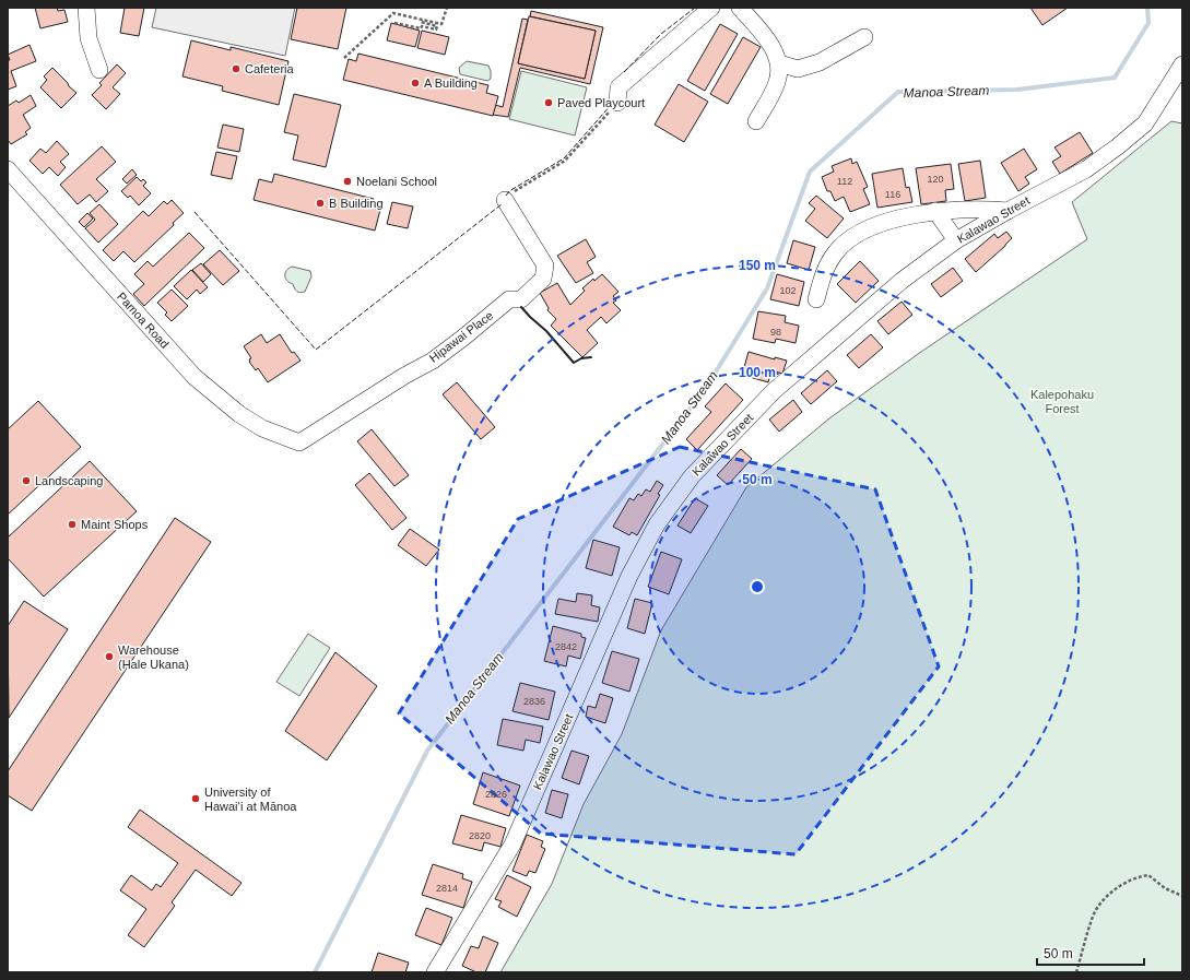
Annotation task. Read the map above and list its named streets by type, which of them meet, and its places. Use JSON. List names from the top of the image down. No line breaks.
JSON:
{"streets":{"street":["Kalawao Street","Pamoa Road","Hipawai Place"]},"crossings":[["Pamoa Road","Hipawai Place"]],"water":["Manoa Stream"],"parks":["Kalepohaku Forest"],"places":["Cafeteria","A Building","Paved Playcourt","Noelani School","B Building","Landscaping","Maint Shops","Warehouse (Hale Ukana)","University of Hawaiʻi at Mānoa"],"house_numbers":["120","112","116","102","98","2842","2836","2826","2820","2814"],"scale_bar":"50 m","rings":["150 m","100 m","50 m"]}
